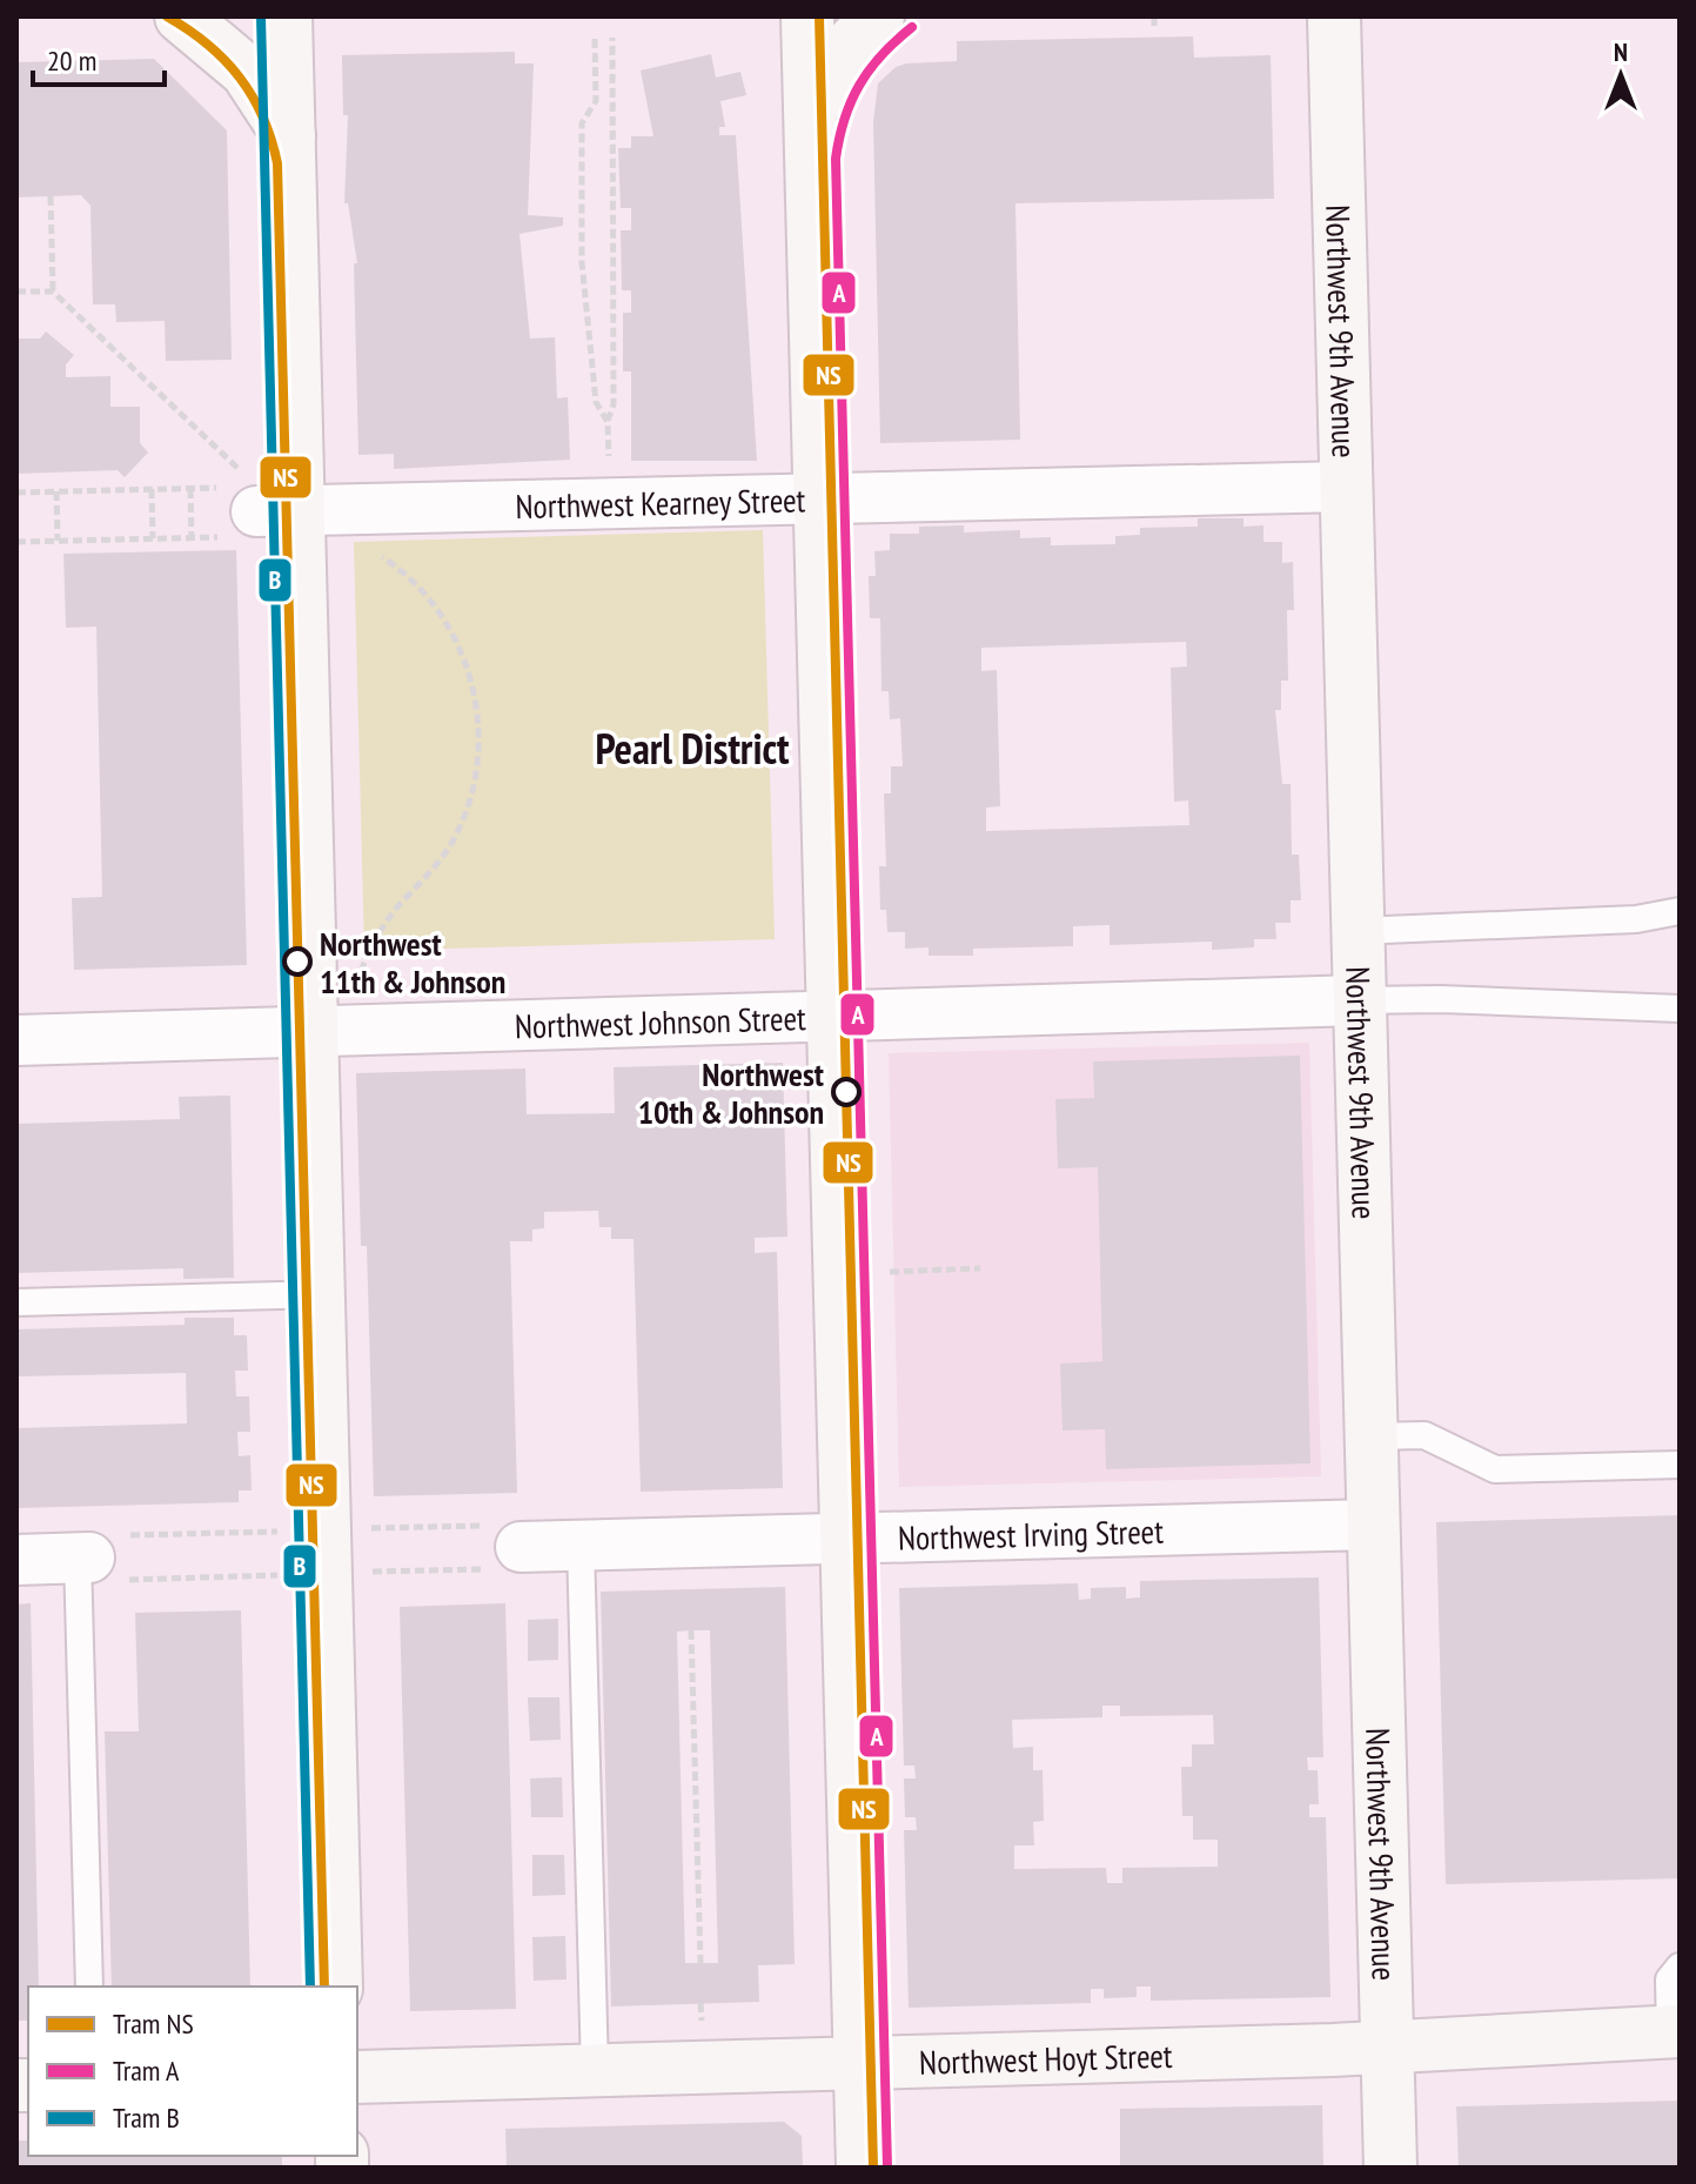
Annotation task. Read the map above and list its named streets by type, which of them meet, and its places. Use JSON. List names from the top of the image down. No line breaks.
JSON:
{"streets":{"street":["Northwest 9th Avenue","Northwest Kearney Street","Northwest Johnson Street","Northwest Irving Street","Northwest Hoyt Street"]},"crossings":[["Northwest 9th Avenue","Northwest Kearney Street"],["Northwest 9th Avenue","Northwest Johnson Street"],["Northwest 9th Avenue","Northwest Irving Street"],["Northwest 9th Avenue","Northwest Hoyt Street"]],"districts":["Pearl District"],"places":["Northwest 11th & Johnson","Northwest 10th & Johnson"],"lines":["tram line NS","tram line B","tram line A"],"legend":["Tram NS","Tram A","Tram B"],"scale_bar":"20 m","north":"top"}
